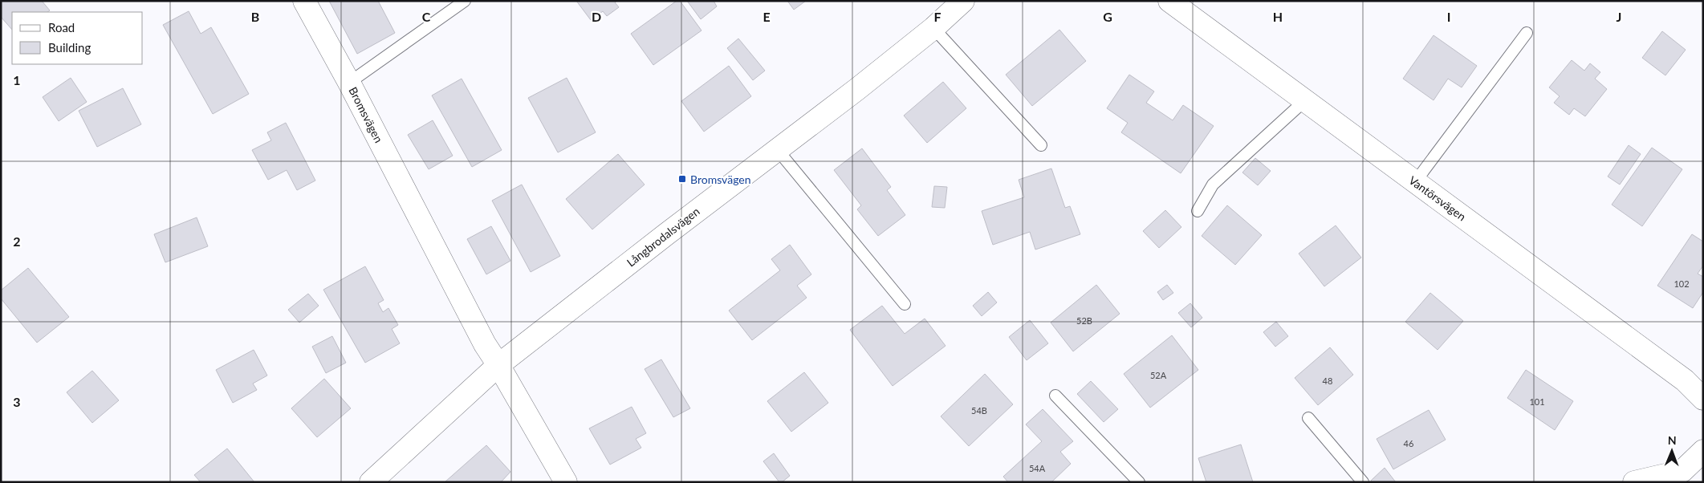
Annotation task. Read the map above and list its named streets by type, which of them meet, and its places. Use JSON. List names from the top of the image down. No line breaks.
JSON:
{"streets":{"street":["Bromsvägen","Vantörsvägen","Långbrodalsvägen"]},"crossings":[["Bromsvägen","Långbrodalsvägen"]],"places":{"transit":["Bromsvägen"]},"house_numbers":["102","52B","52A","48","101","54B","46","54A"],"legend":["Road","Building"],"north":"top","grid":{"columns":["B","C","D","E","F","G","H","I","J"],"rows":["1","2","3"]}}
